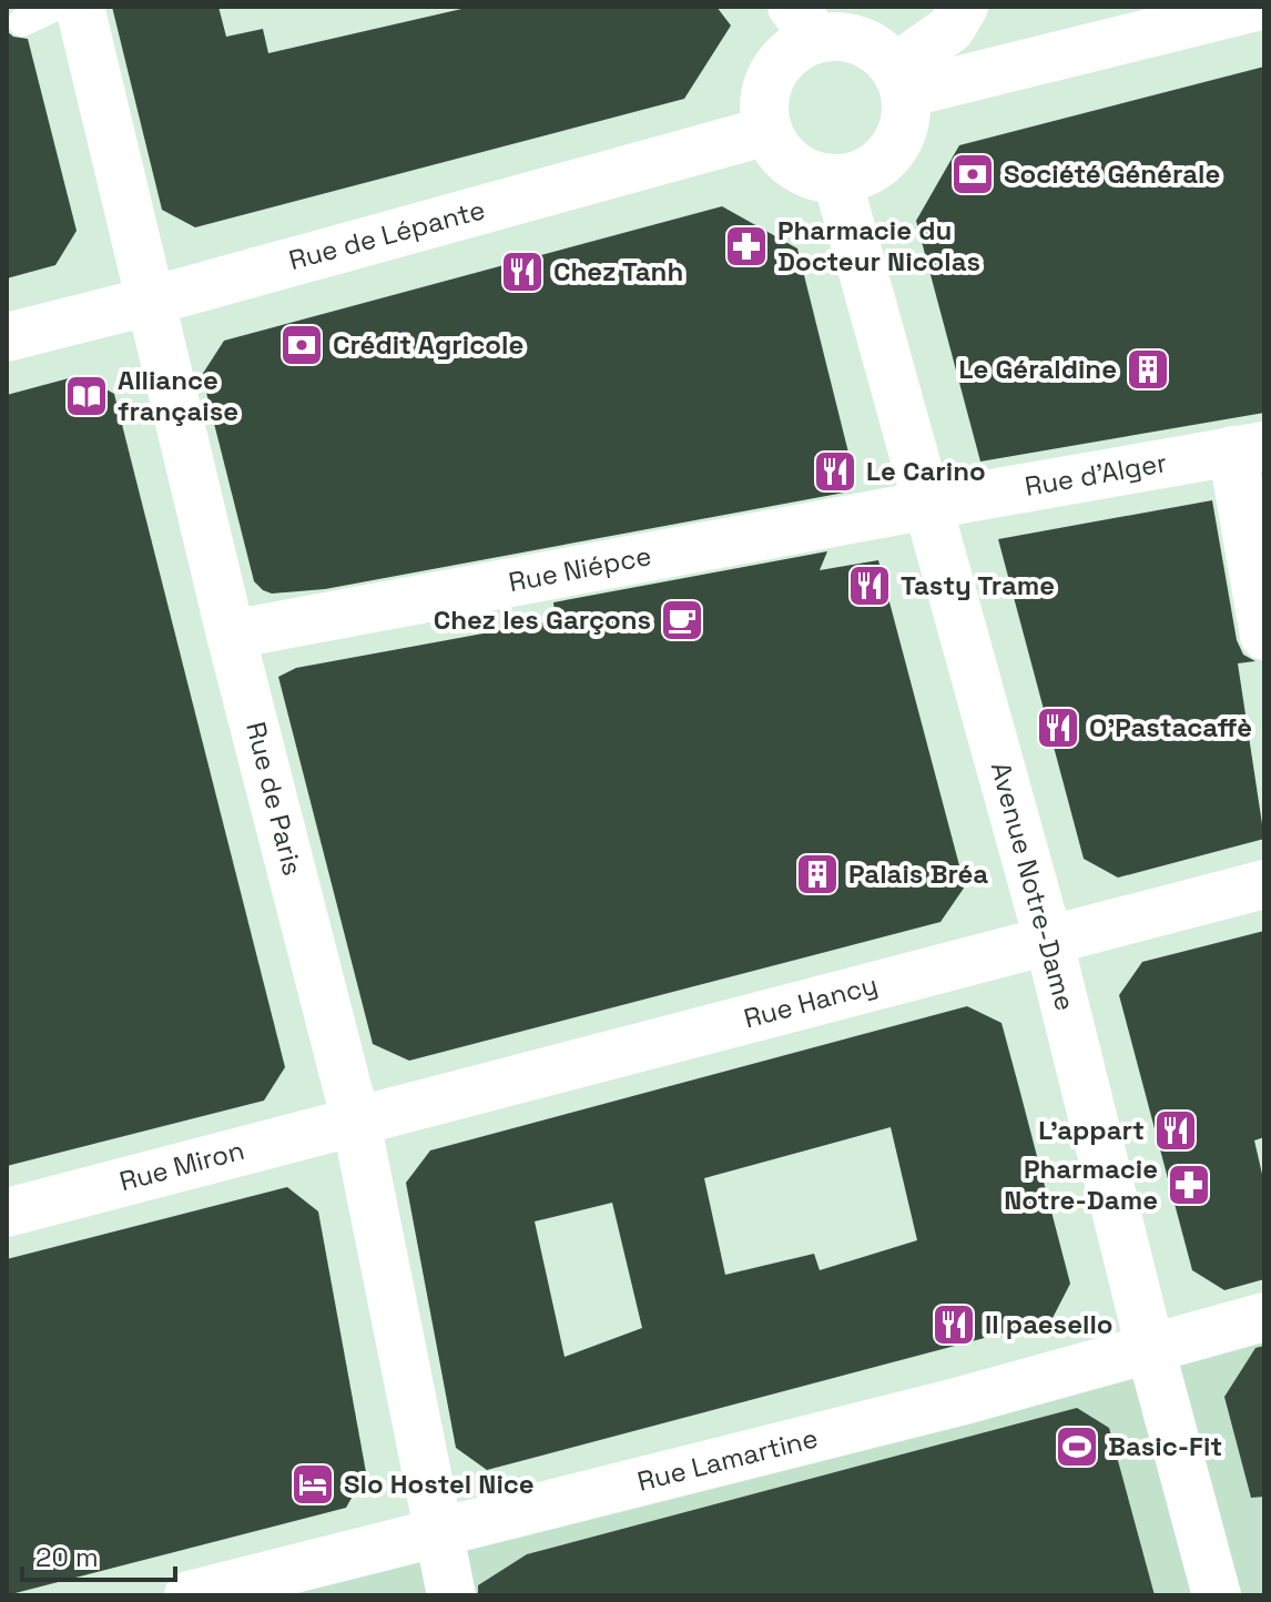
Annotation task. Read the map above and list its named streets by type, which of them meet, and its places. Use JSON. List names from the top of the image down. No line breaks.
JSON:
{"streets":{"street":["Rue de Lépante","Rue d'Alger","Rue Niépce","Rue de Paris","Avenue Notre-Dame","Rue Hancy","Rue Miron","Rue Lamartine"]},"crossings":[["Rue de Lépante","Rue de Paris"],["Rue de Lépante","Avenue Notre-Dame"],["Rue d'Alger","Rue Niépce"],["Rue d'Alger","Avenue Notre-Dame"],["Rue Niépce","Rue de Paris"],["Rue Niépce","Avenue Notre-Dame"],["Rue de Paris","Rue Hancy"],["Rue de Paris","Rue Miron"],["Rue de Paris","Rue Lamartine"],["Avenue Notre-Dame","Rue Hancy"],["Avenue Notre-Dame","Rue Lamartine"],["Rue Hancy","Rue Miron"]],"places":{"bank":["Société Générale","Crédit Agricole"],"pharmacy":["Pharmacie du Docteur Nicolas","Pharmacie Notre-Dame"],"restaurant":["Chez Tanh","Le Carino","Tasty Trame","O'Pastacaffè","L'appart","Il paesello"],"building":["Le Géraldine","Palais Bréa"],"library":["Alliance française"],"cafe":["Chez les Garçons"],"sports":["Basic-Fit"],"hotel":["Slo Hostel Nice"]},"scale_bar":"20 m"}
